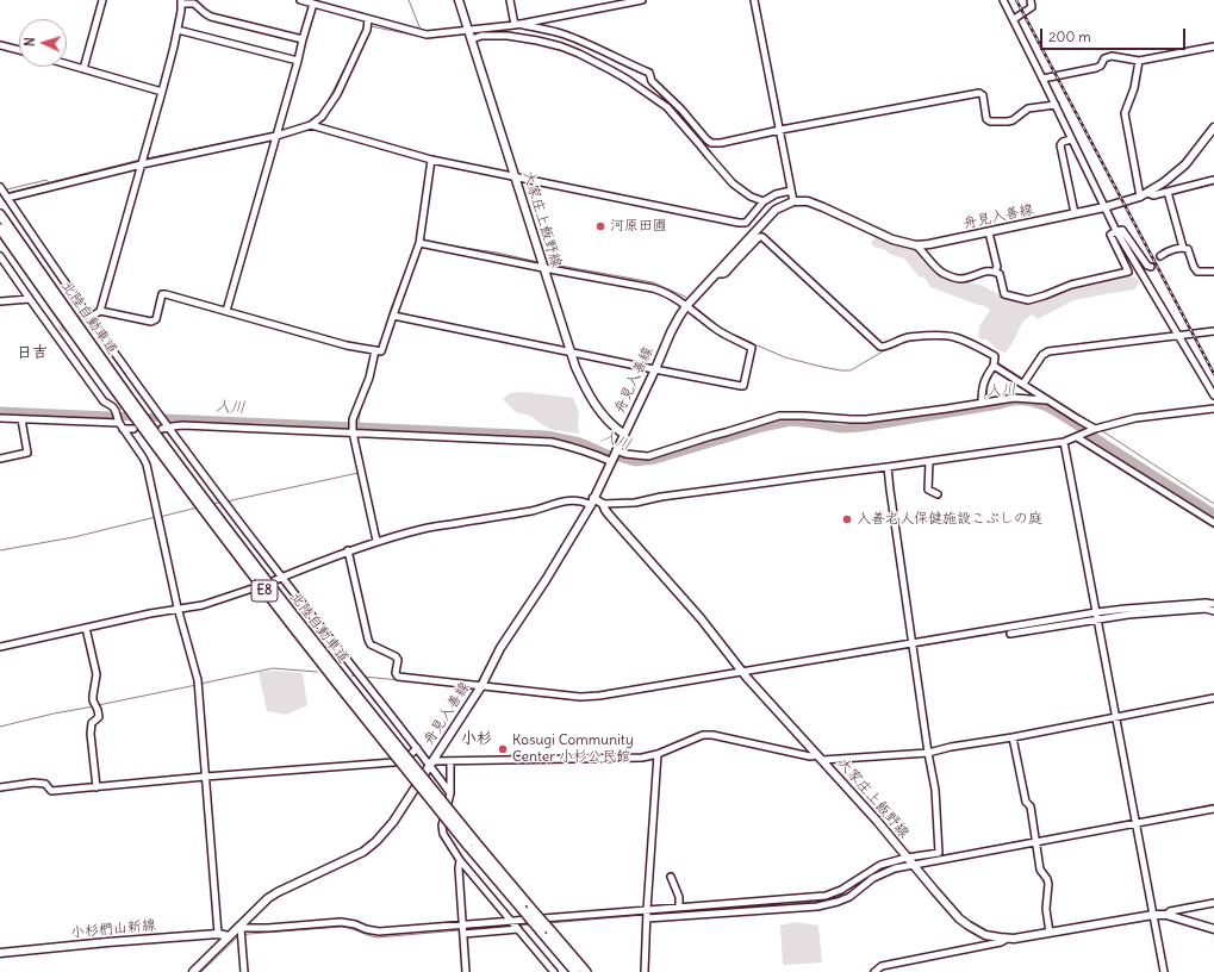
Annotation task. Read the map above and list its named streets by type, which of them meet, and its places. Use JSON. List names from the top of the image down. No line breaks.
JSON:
{"streets":{"highway":["北陸自動車道","E8"],"main road":["舟見入善線","大家庄上飯野線","小杉椚山新線"]},"crossings":[["舟見入善線","大家庄上飯野線"],["舟見入善線","小杉椚山新線"]],"districts":["日吉","小杉"],"water":["入川"],"places":["河原田圃","入善老人保健施設こぶしの庭","Kosugi Community Center 小杉公民館"],"scale_bar":"200 m","north":"left"}
